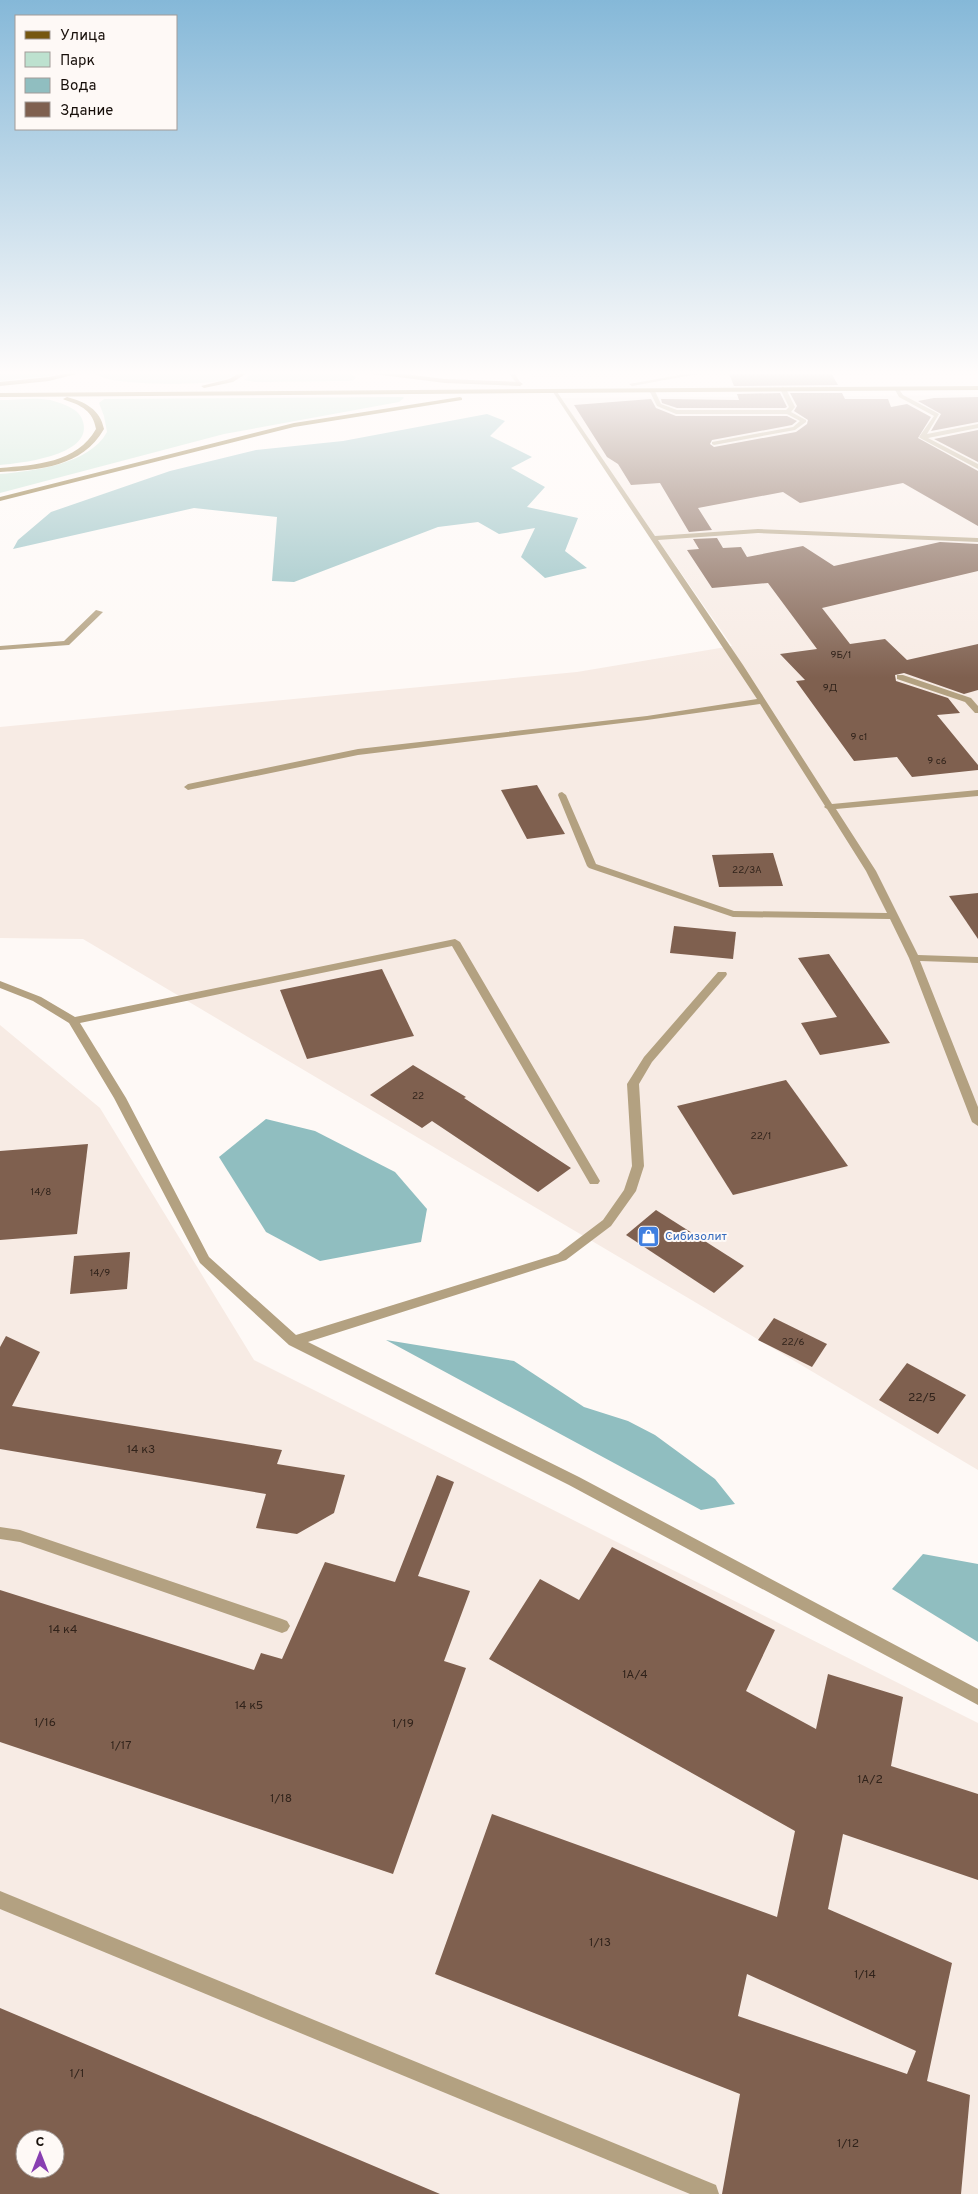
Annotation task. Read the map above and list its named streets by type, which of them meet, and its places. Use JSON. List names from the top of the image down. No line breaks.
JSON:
{"places":{"shop":["Сибизолит"]},"house_numbers":["9Б/1","9Д","9 с1","9 с6","22/3А","22","22/1","14/8","14/9","22/6","22/5","14 к3","14 к4","1А/4","14 к5","1/16","1/19","1/17","1А/2","1/18","1/13","1/14","1/1","1/12"],"legend":["Улица","Парк","Вода","Здание"],"north":"top"}
